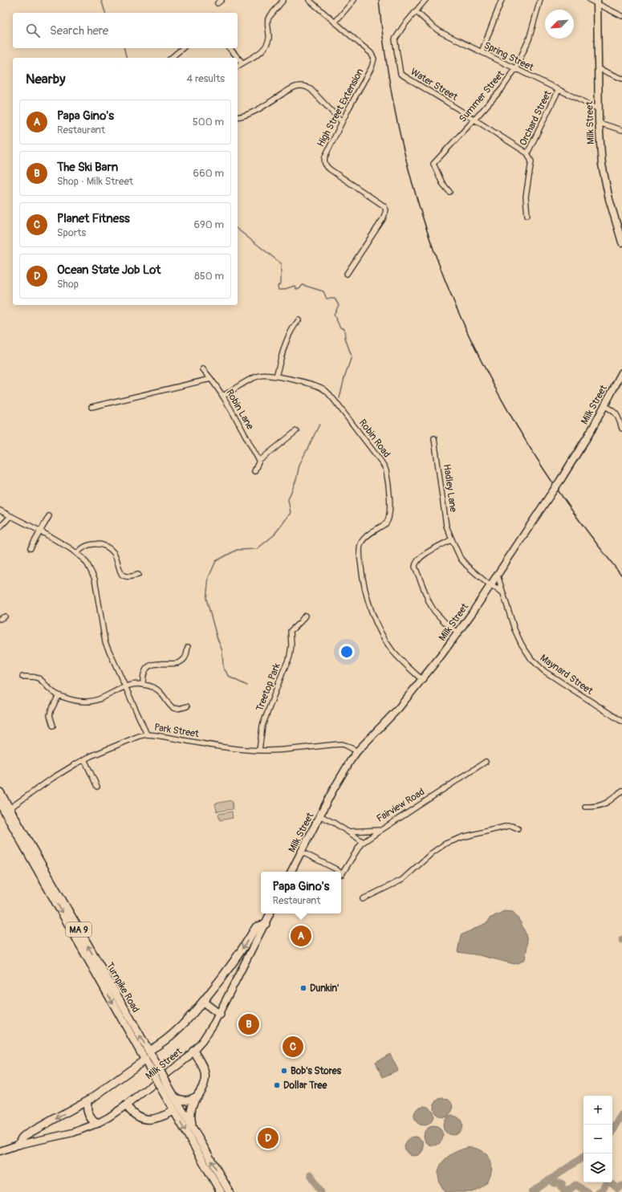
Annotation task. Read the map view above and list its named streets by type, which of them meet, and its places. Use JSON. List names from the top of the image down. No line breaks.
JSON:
{"streets":{"highway":["MA 9","Turnpike Road"],"main road":["Milk Street"],"street":["Spring Street","Water Street","Summer Street","High Street Extension","Orchard Street","Robin Lane","Robin Road","Hadley Lane","Maynard Street","Treetop Park","Park Street","Fairview Road"]},"crossings":[["Spring Street","Water Street"],["Spring Street","Summer Street"],["Spring Street","Orchard Street"],["Spring Street","Milk Street"],["Water Street","Summer Street"],["Water Street","Orchard Street"],["Milk Street","Robin Road"],["Milk Street","Hadley Lane"],["Milk Street","Maynard Street"],["Milk Street","Park Street"],["Robin Lane","Robin Road"],["Treetop Park","Park Street"],["Park Street","Turnpike Road"]],"places":["Dunkin'","Bob's Stores","Dollar Tree"],"north":"bottom left","page":{"search":"Search here","heading":["Nearby","4 results"],"list":[{"mark":"A","name":"Papa Gino's","note":"Restaurant","value":"500 m"},{"mark":"B","name":"The Ski Barn","note":"Shop · Milk Street","value":"660 m"},{"mark":"C","name":"Planet Fitness","note":"Sports","value":"690 m"},{"mark":"D","name":"Ocean State Job Lot","note":"Shop","value":"850 m"}],"popup":["Papa Gino's","Restaurant"],"pins":["A","B","C","D"],"map_buttons":["+","−"]}}
